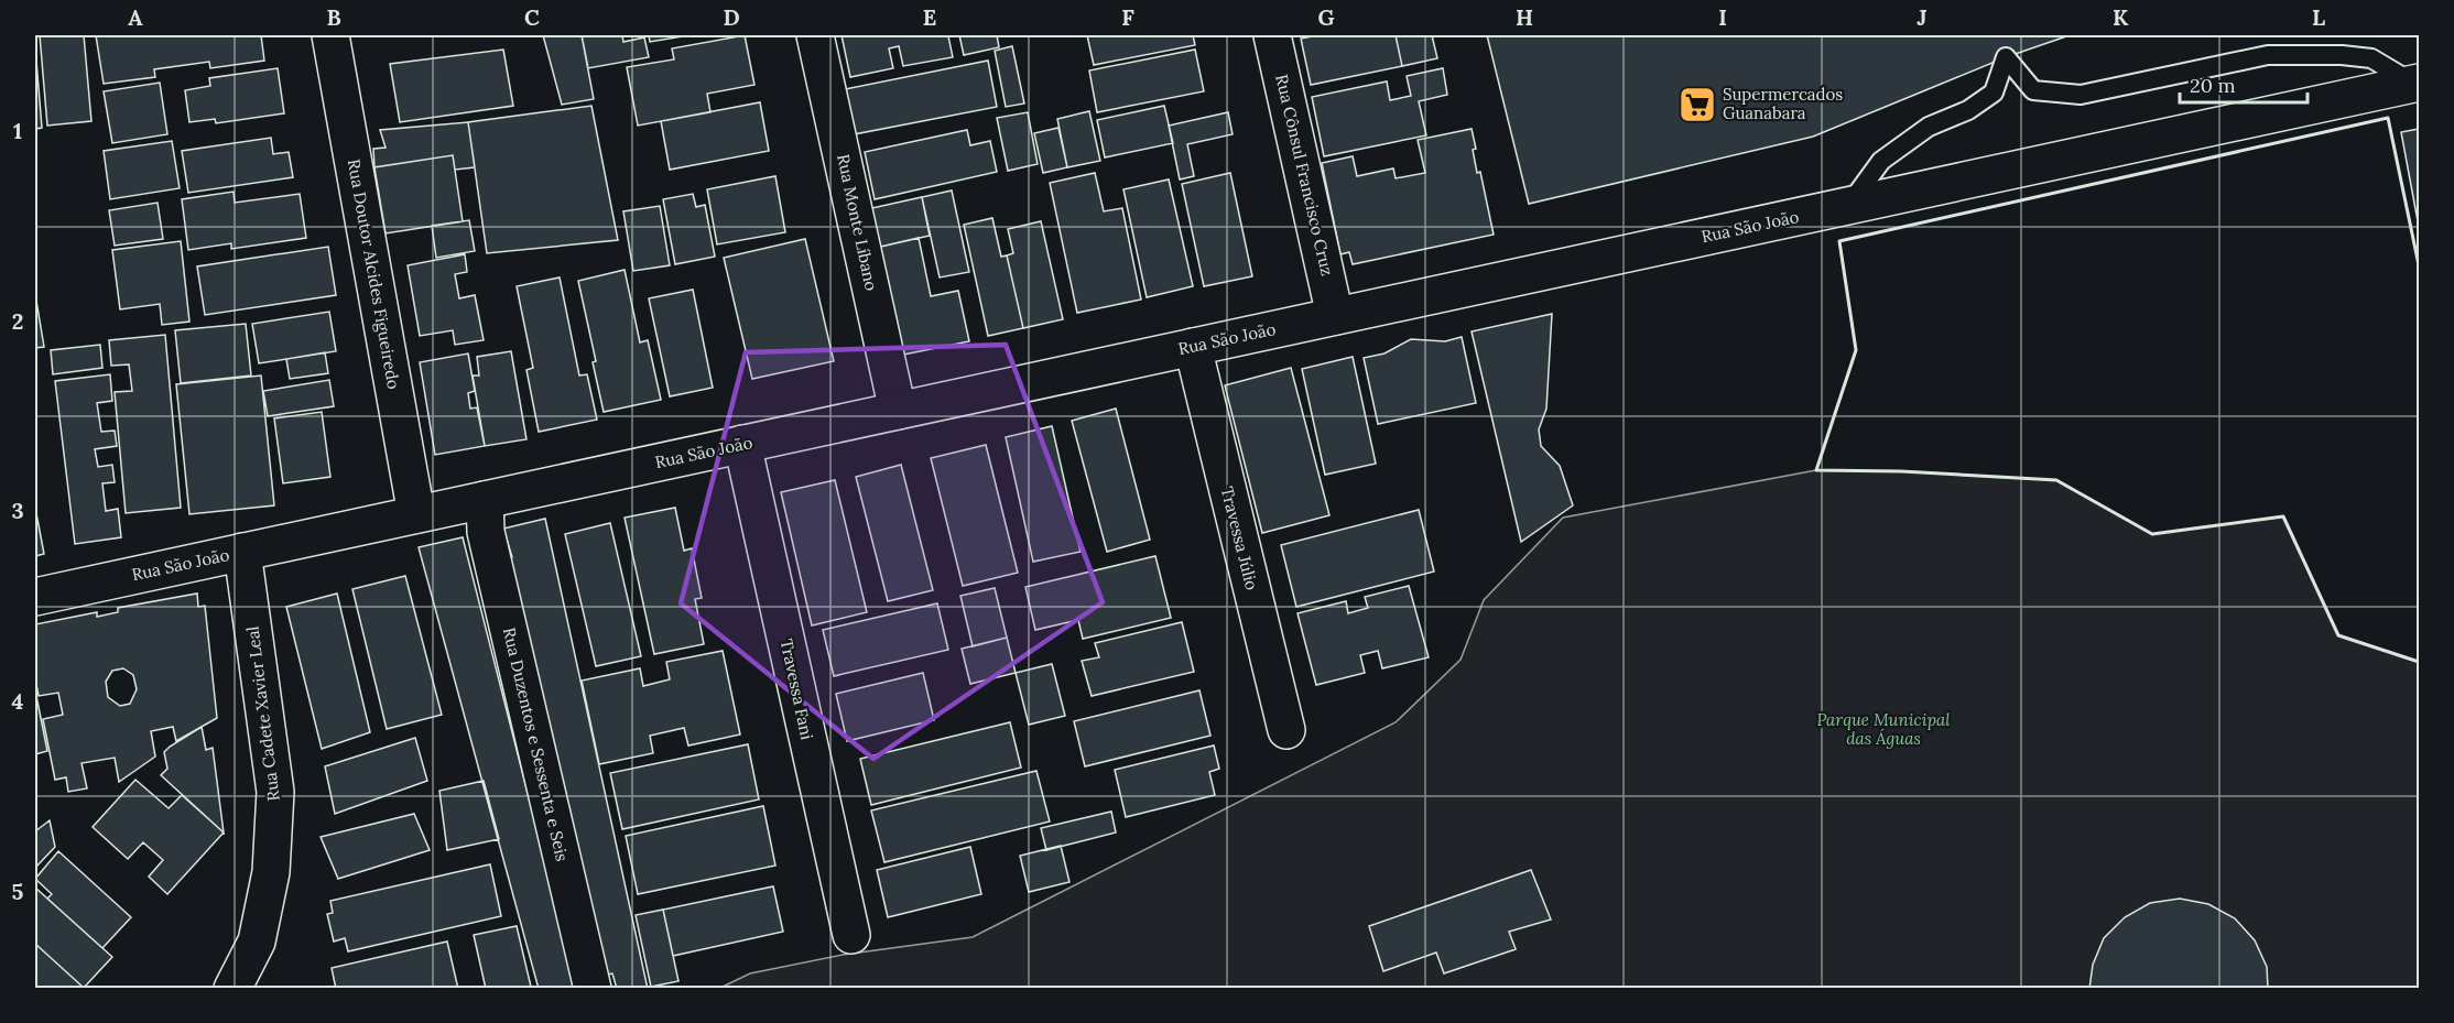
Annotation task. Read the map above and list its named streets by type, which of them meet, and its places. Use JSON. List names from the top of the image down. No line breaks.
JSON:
{"streets":{"street":["Rua Cônsul Francisco Cruz","Rua Monte Líbano","Rua São João","Rua Doutor Alcides Figueiredo","Travessa Júlio","Travessa Fani","Rua Cadete Xavier Leal","Rua Duzentos e Sessenta e Seis"]},"crossings":[["Rua Cônsul Francisco Cruz","Rua São João"],["Rua Monte Líbano","Rua São João"],["Rua São João","Rua Doutor Alcides Figueiredo"],["Rua São João","Travessa Júlio"],["Rua São João","Travessa Fani"],["Rua São João","Rua Cadete Xavier Leal"],["Rua São João","Rua Duzentos e Sessenta e Seis"]],"parks":["Parque Municipal das Águas"],"places":{"supermarket":["Supermercados Guanabara"]},"scale_bar":"20 m","grid":{"columns":["A","B","C","D","E","F","G","H","I","J","K","L"],"rows":["1","2","3","4","5"]}}
